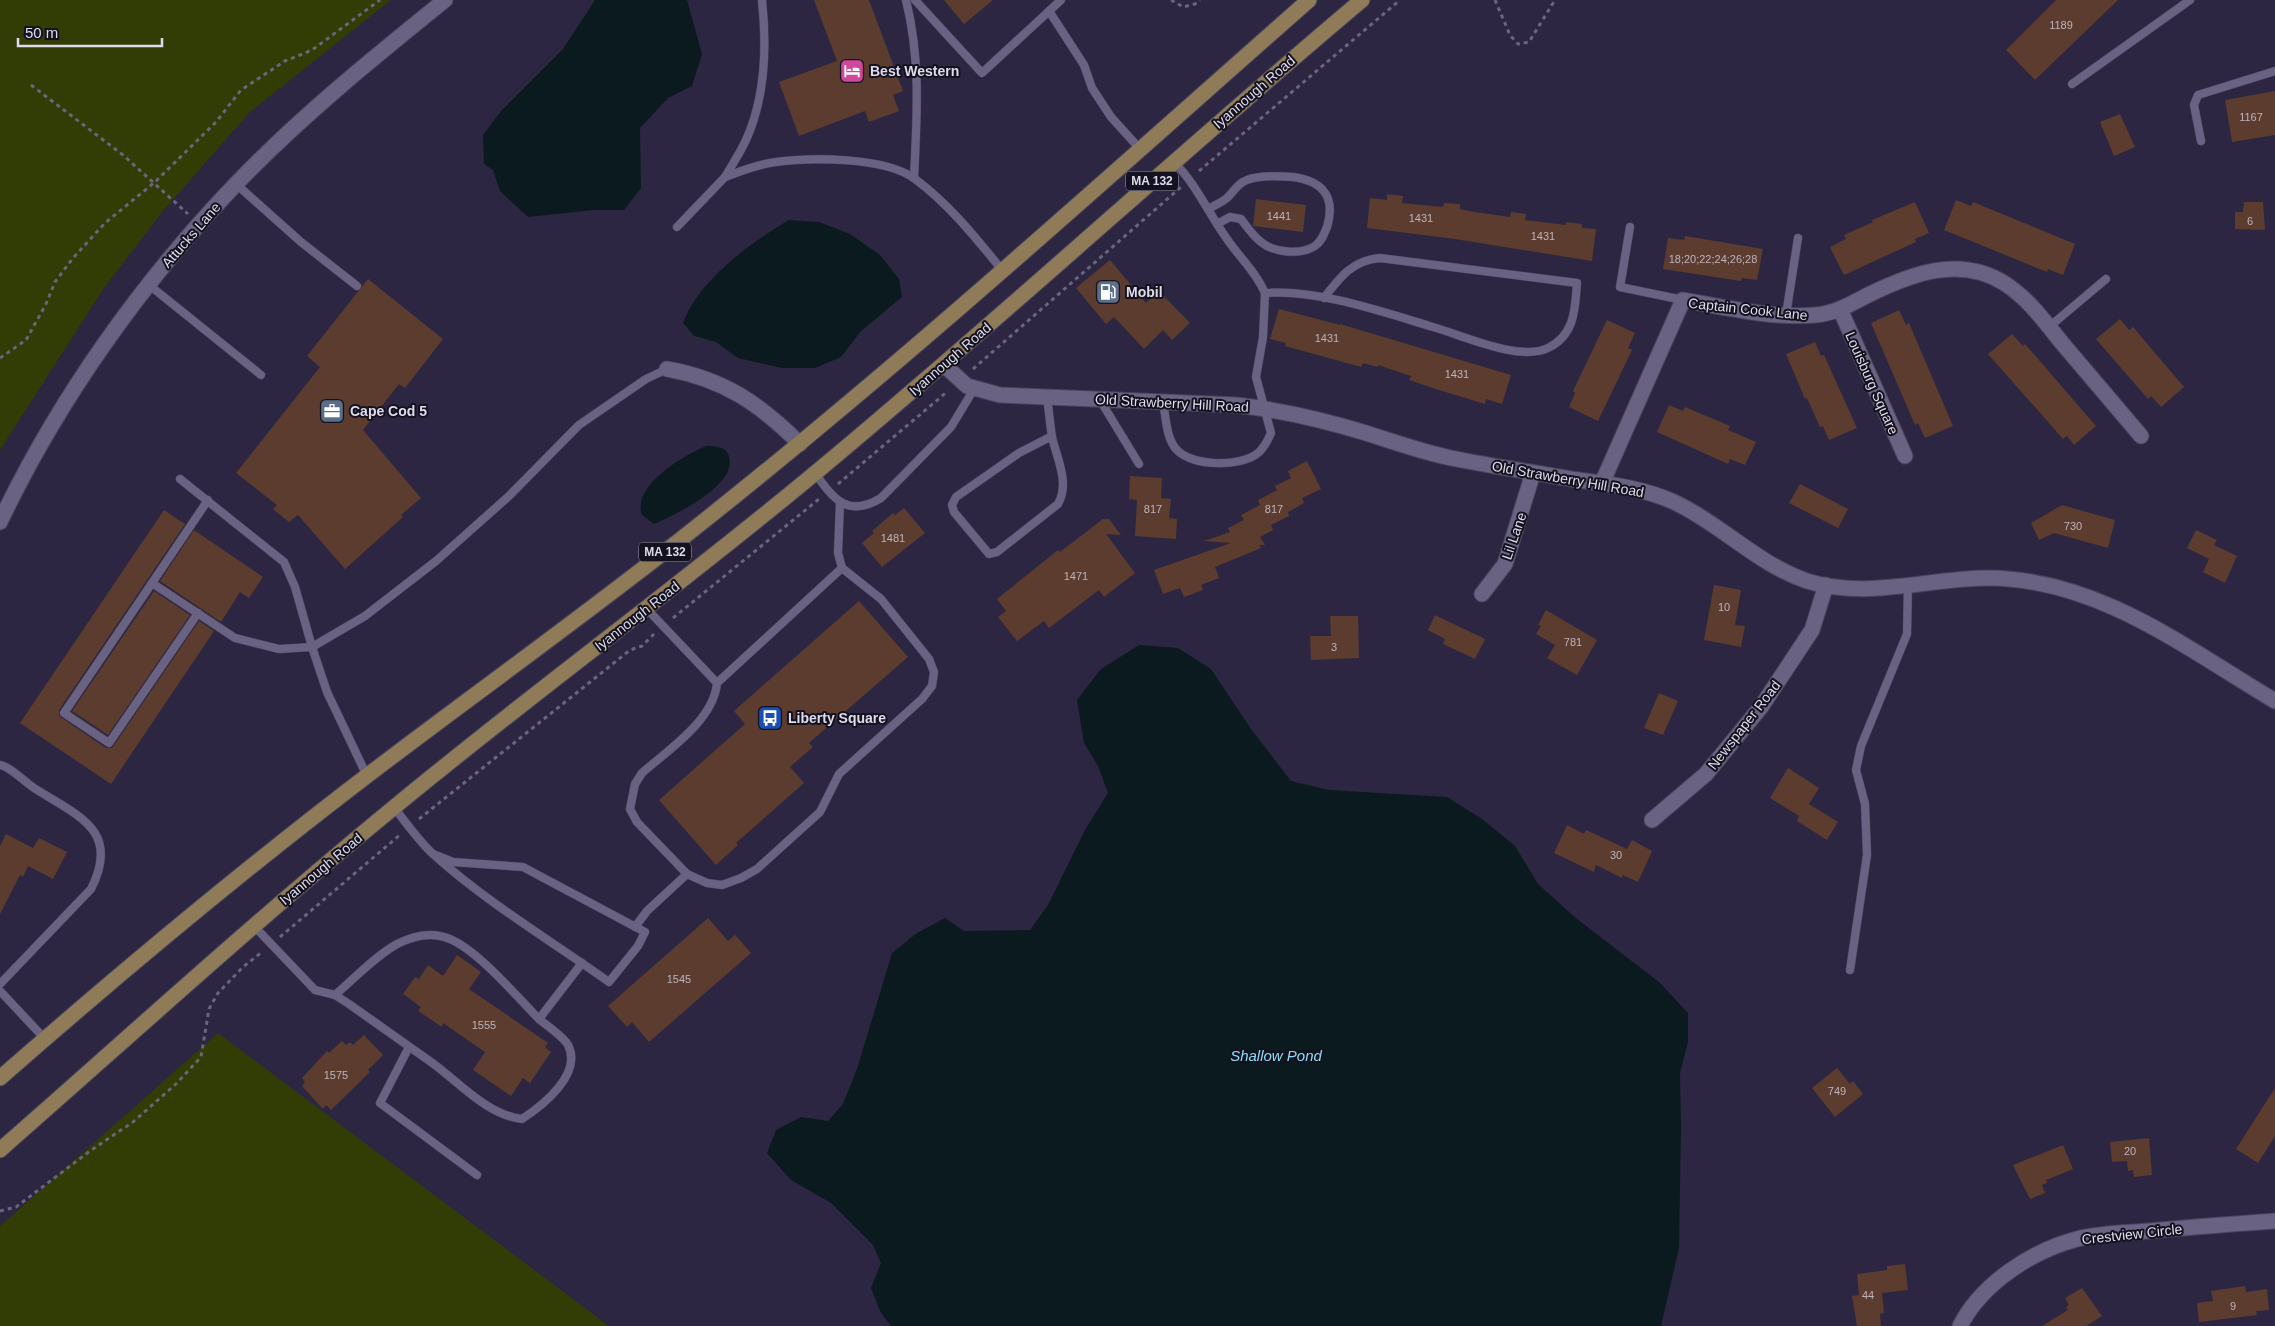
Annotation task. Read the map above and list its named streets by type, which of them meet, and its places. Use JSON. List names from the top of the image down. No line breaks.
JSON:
{"streets":{"main road":["Iyannough Road","MA 132"],"street":["Attucks Lane","Captain Cook Lane","Louisburg Square","Old Strawberry Hill Road","Lil Lane","Newspaper Road","Crestview Circle"]},"crossings":[["Iyannough Road","Old Strawberry Hill Road"],["Captain Cook Lane","Louisburg Square"],["Captain Cook Lane","Old Strawberry Hill Road"],["Old Strawberry Hill Road","Lil Lane"],["Old Strawberry Hill Road","Newspaper Road"]],"water":["Shallow Pond"],"places":{"hotel":["Best Western"],"fuel station":["Mobil"],"office":["Cape Cod 5"],"bus stop":["Liberty Square"]},"house_numbers":["1189","1167","1441","1431","6","1431","18;20;22;24;26;28","1431","1431","817","817","730","1481","1471","10","781","3","30","1545","1555","1575","749","20","44","9"],"scale_bar":"50 m"}
